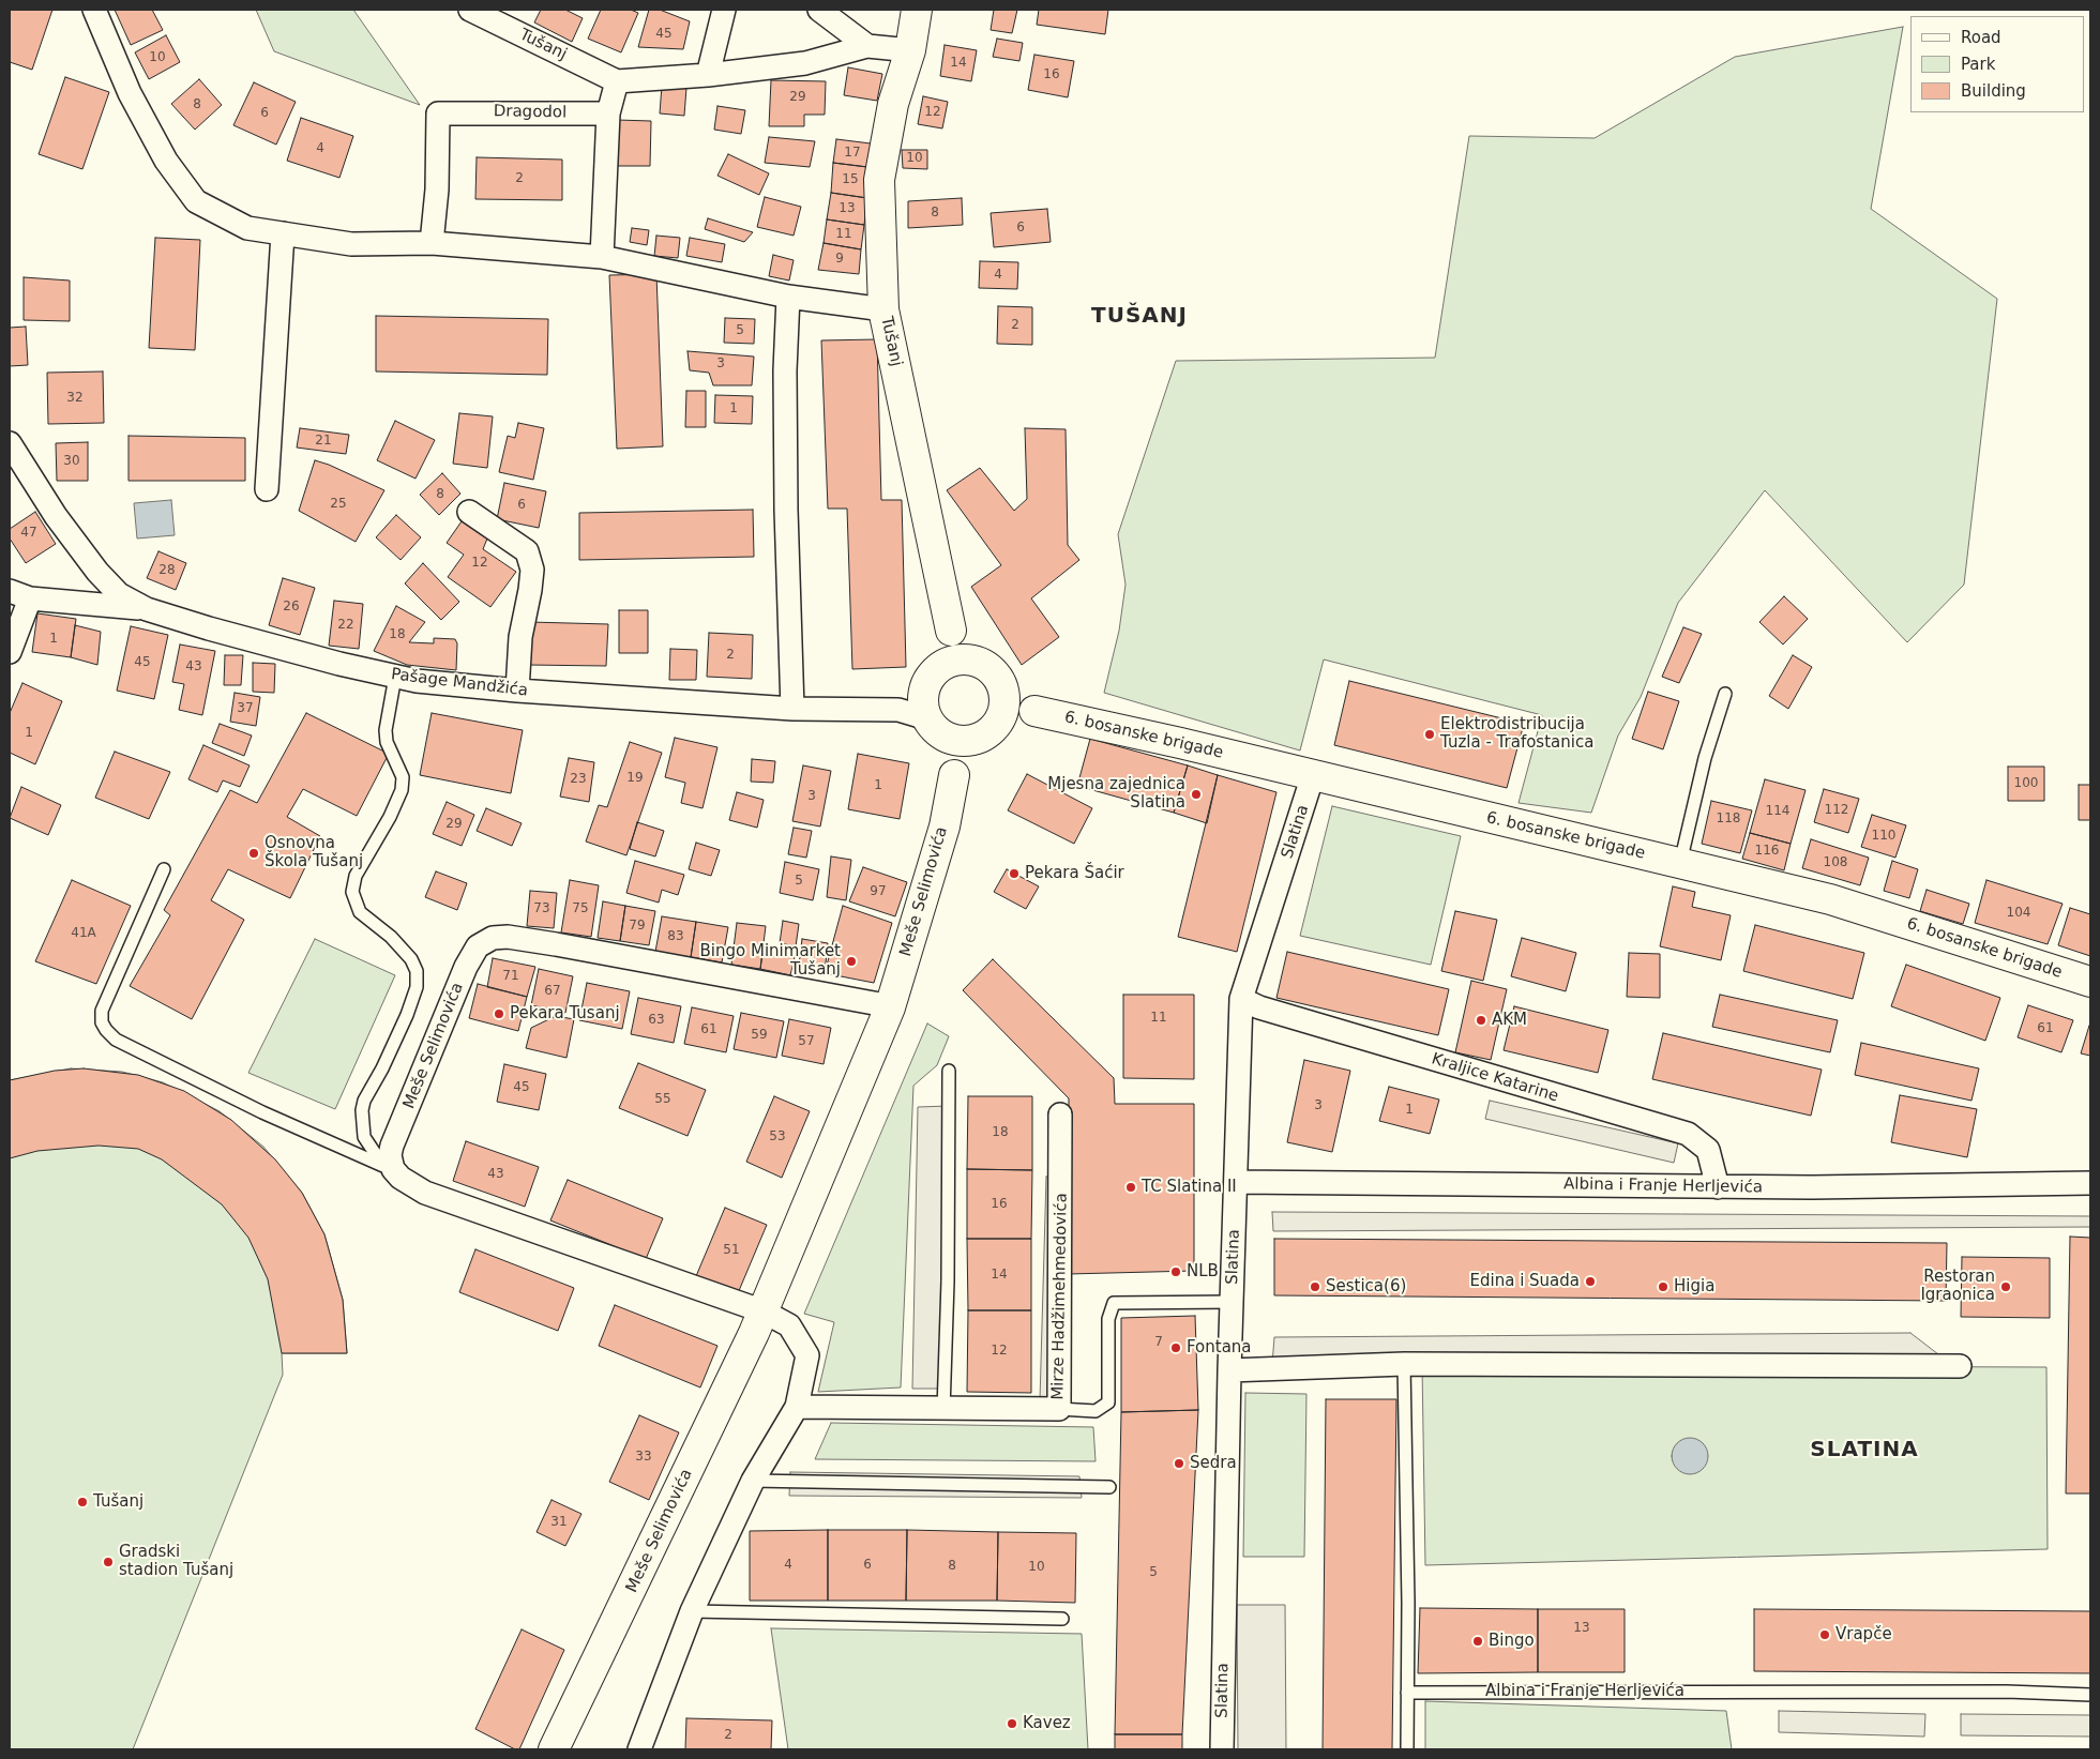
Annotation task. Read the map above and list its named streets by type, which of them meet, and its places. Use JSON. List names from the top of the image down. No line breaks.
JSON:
{"streets":{"street":["Tušanj","Dragodol","Pašage Mandžića","6. bosanske brigade","Slatina","Meše Selimovića","Kraljice Katarine","Albina i Franje Herljevića","Mirze Hadžimehmedovića"]},"crossings":[["6. bosanske brigade","Slatina"],["Slatina","Kraljice Katarine"],["Slatina","Albina i Franje Herljevića"],["Kraljice Katarine","Albina i Franje Herljevića"]],"districts":["TUŠANJ","SLATINA"],"places":["Elektrodistribucija Tuzla - Trafostanica","Mjesna zajednica Slatina","Osnovna Škola Tušanj","Pekara Šaćir","Bingo Minimarket Tušanj","Pekara Tusanj","AKM","TC Slatina II","NLB","Edina i Suada","Sestica(6)","Higia","Restoran Igraonica","Fontana","Sedra","Tušanj","Gradski stadion Tušanj","Vrapče","Bingo","Kavez"],"house_numbers":["45","10","14","16","29","8","12","6","4","17","10","2","15","13","8","6","11","9","4","2","5","3","32","1","21","30","8","25","6","47","12","28","26","22","18","1","2","45","43","37","1","19","23","100","1","3","112","114","118","29","110","116","108","5","97","73","75","104","79","41A","83","71","67","11","63","61","61","59","57","45","55","3","1","18","53","43","16","51","14","7","12","33","31","4","6","8","10","5","13","2"],"legend":["Road","Park","Building"]}
